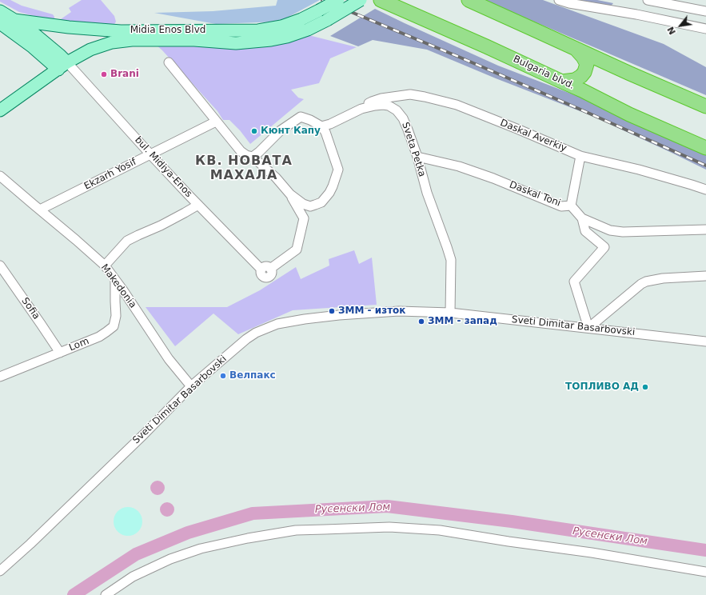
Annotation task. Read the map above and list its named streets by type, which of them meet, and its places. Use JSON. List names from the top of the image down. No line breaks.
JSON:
{"streets":{"highway":["Bulgaria blvd."],"main road":["Midia Enos Blvd"],"street":["Daskal Averkiy","Sveta Petka","bul. Midiya-Enos","Ekzarh Yosif","Daskal Toni","Makedonia","Sofia","Sveti Dimitar Basarbovski","Lom"]},"crossings":[["Midia Enos Blvd","bul. Midiya-Enos"],["Daskal Averkiy","Sveta Petka"],["Sveta Petka","bul. Midiya-Enos"],["Sveta Petka","Daskal Toni"],["Sveta Petka","Sveti Dimitar Basarbovski"],["bul. Midiya-Enos","Ekzarh Yosif"],["Ekzarh Yosif","Makedonia"],["Makedonia","Sveti Dimitar Basarbovski"],["Makedonia","Lom"],["Sofia","Lom"]],"districts":["КВ. НОВАТА МАХАЛА"],"water":["Русенски Лом"],"places":["Brani","Кюнт Капу","ЗММ - изток","ЗММ - запад","Велпакс","ТОПЛИВО АД"],"north":"bottom left"}
